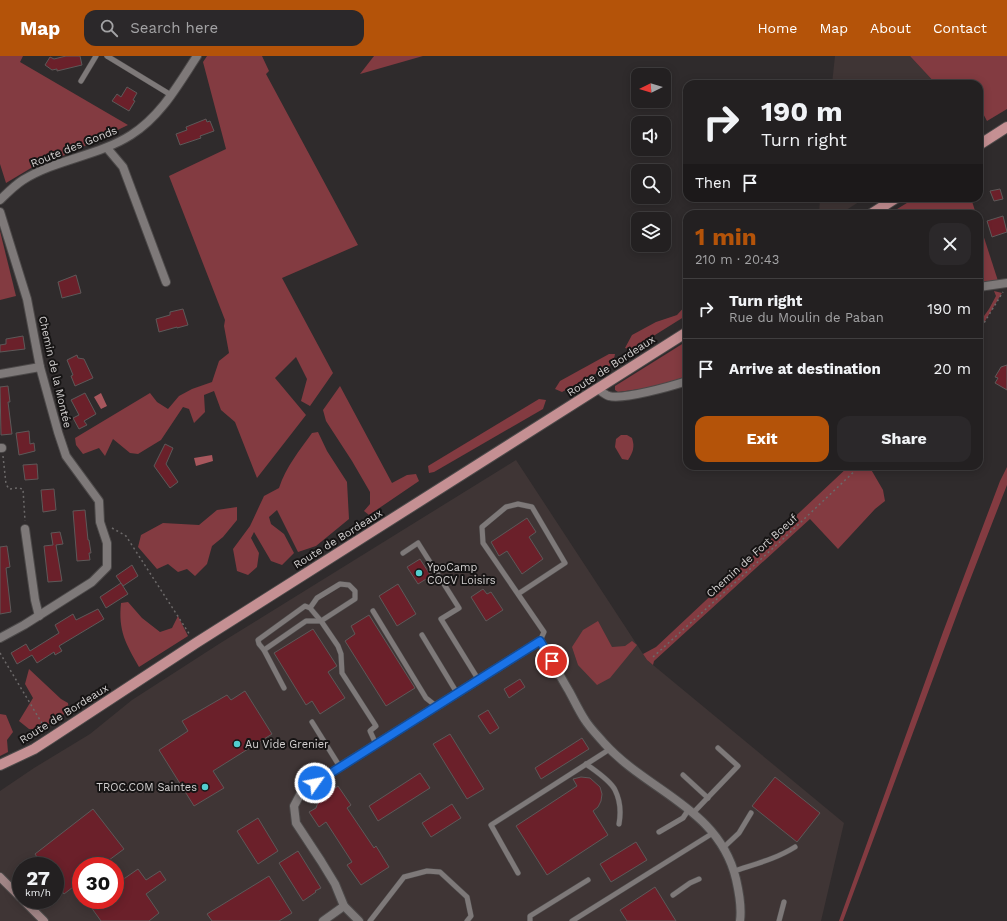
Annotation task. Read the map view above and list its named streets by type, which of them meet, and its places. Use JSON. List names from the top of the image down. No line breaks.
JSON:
{"streets":{"main road":["Route de Bordeaux"],"street":["Route des Gonds","Chemin de la Montée"],"path":["Chemin de Fort Boeuf"]},"places":["YpoCamp COCV Loisirs","Au Vide Grenier","TROC.COM Saintes"],"north":"left","page":{"header":"Map","search":"Search here","nav":["Home","Map","About","Contact"],"turn":["190 m","Turn right"],"then":"Then","heading":["1 min","210 m · 20:43"],"list":[{"name":"Turn right","note":"Rue du Moulin de Paban","value":"190 m"},{"name":"Arrive at destination","value":"20 m"}],"buttons":["Exit","Share"],"speed":"27 km/h","limit":"30"}}
